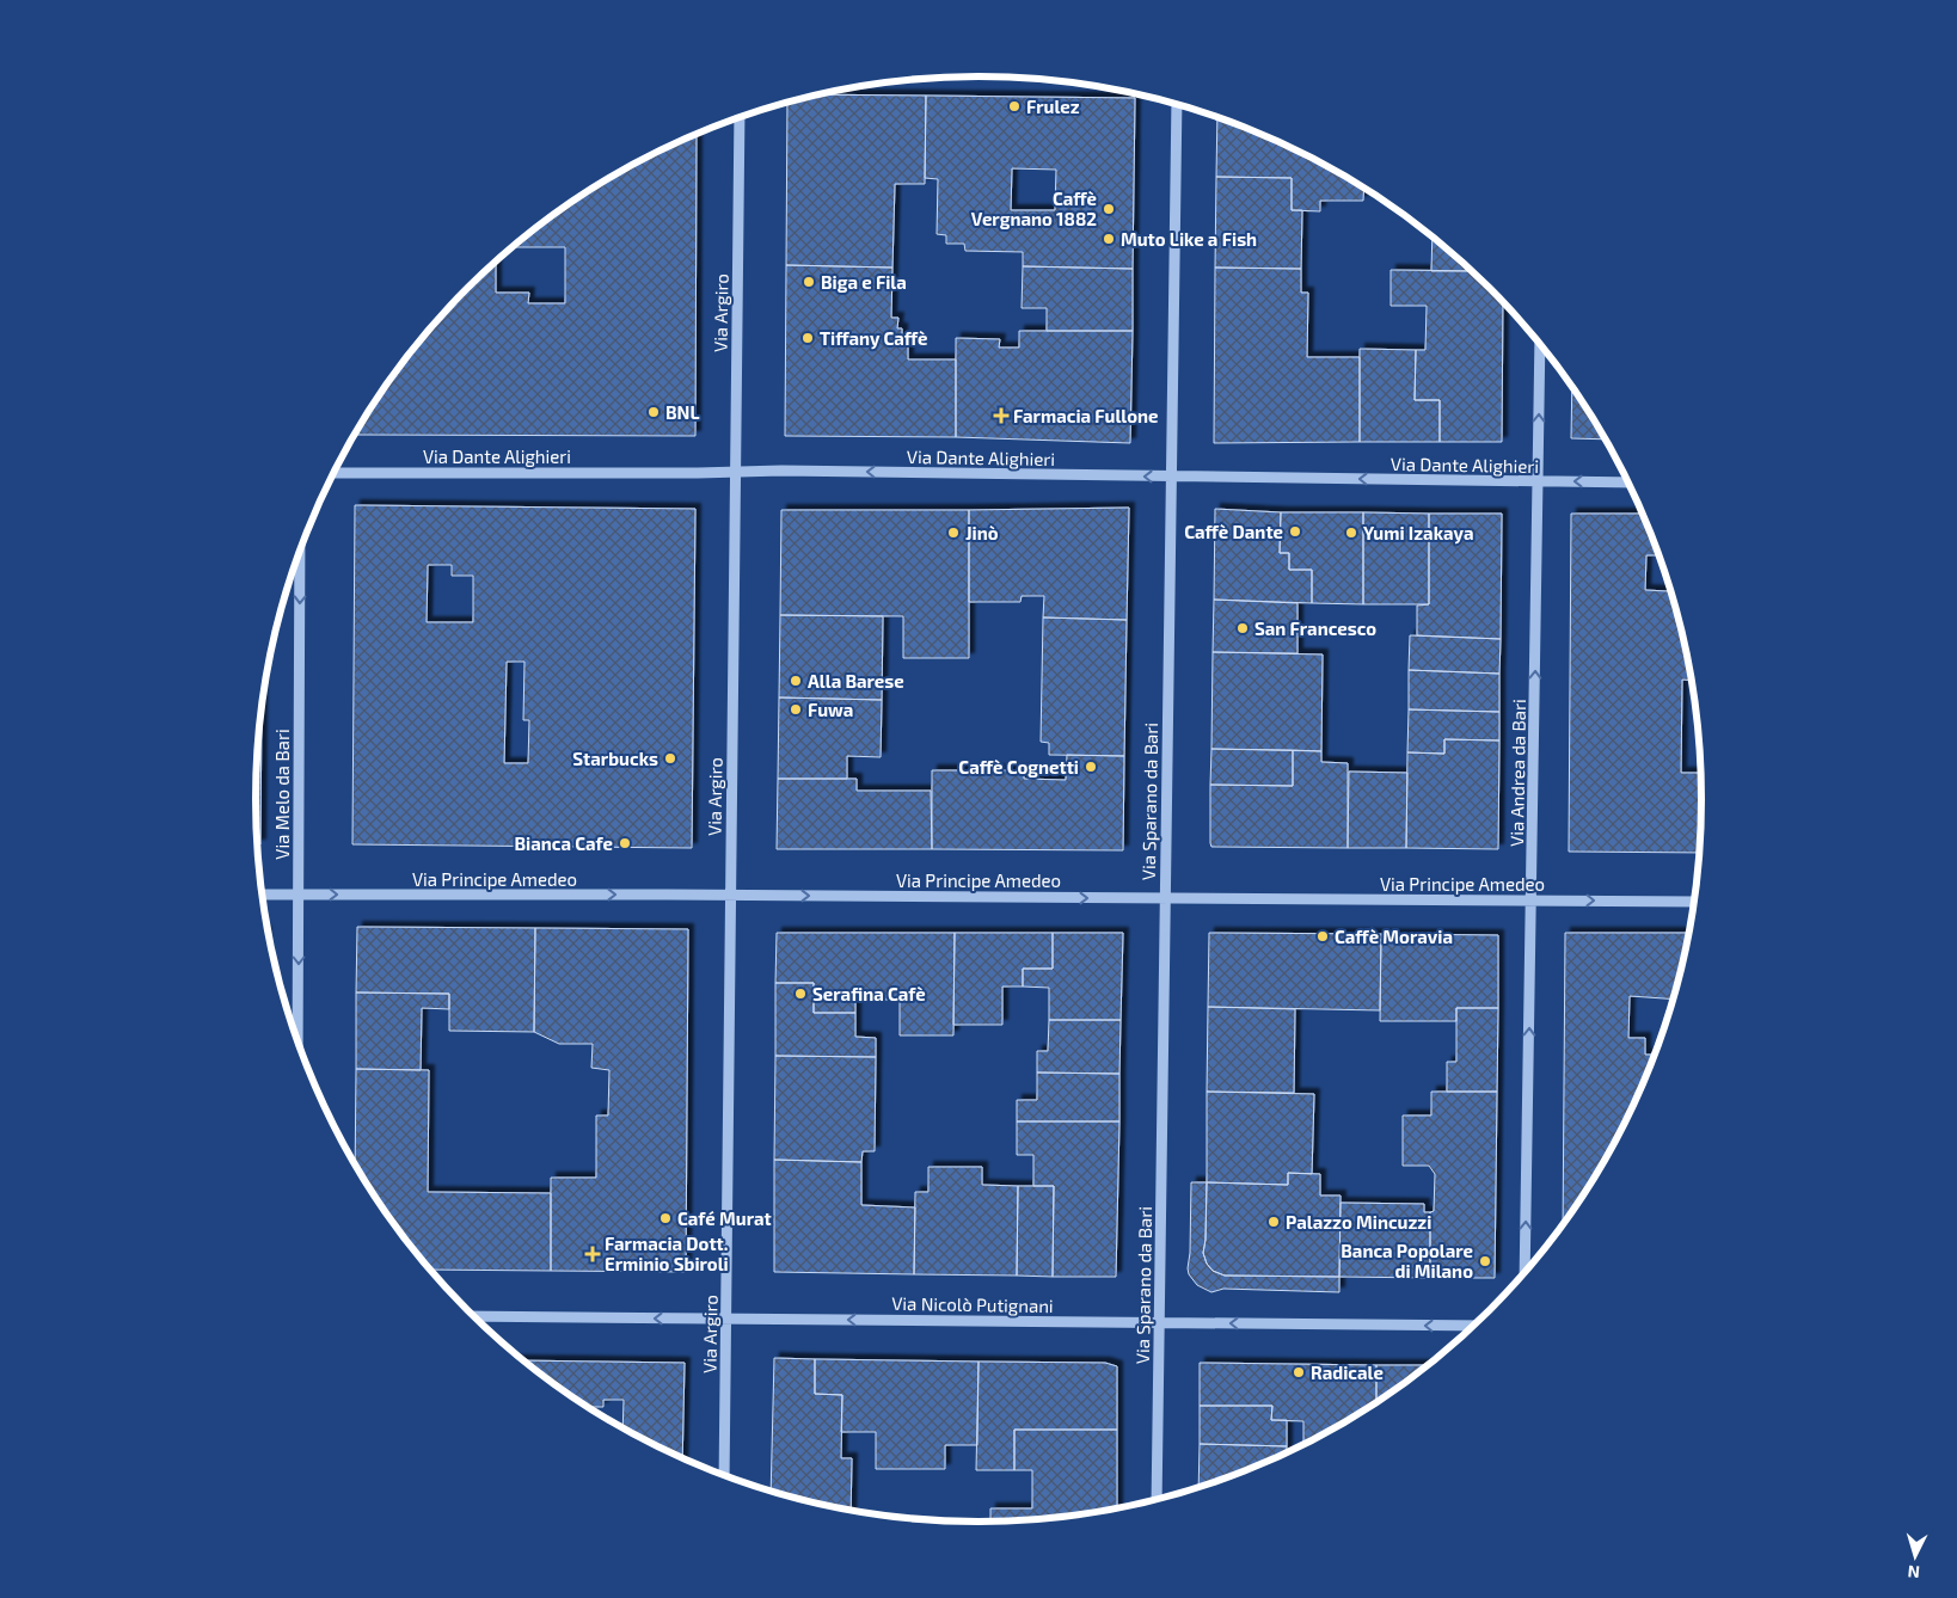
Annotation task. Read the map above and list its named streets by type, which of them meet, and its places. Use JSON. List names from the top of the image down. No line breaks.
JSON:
{"streets":{"street":["Via Argiro","Via Dante Alighieri","Via Andrea da Bari","Via Melo da Bari","Via Sparano da Bari","Via Principe Amedeo","Via Nicolò Putignani"]},"crossings":[["Via Argiro","Via Dante Alighieri"],["Via Argiro","Via Principe Amedeo"],["Via Argiro","Via Nicolò Putignani"],["Via Dante Alighieri","Via Andrea da Bari"],["Via Dante Alighieri","Via Sparano da Bari"],["Via Andrea da Bari","Via Principe Amedeo"],["Via Melo da Bari","Via Principe Amedeo"],["Via Sparano da Bari","Via Principe Amedeo"],["Via Sparano da Bari","Via Nicolò Putignani"]],"one_way":["Via Dante Alighieri","Via Andrea da Bari","Via Melo da Bari","Via Principe Amedeo","Via Nicolò Putignani"],"places":{"other":["Frulez","Caffè Vergnano 1882","Muto Like a Fish","Biga e Fila","Tiffany Caffè","BNL","Caffè Dante","Jinò","Yumi Izakaya","San Francesco","Alla Barese","Fuwa","Starbucks","Caffè Cognetti","Bianca Cafe","Caffè Moravia","Serafina Cafè","Café Murat","Palazzo Mincuzzi","Banca Popolare di Milano","Radicale"],"health":["Farmacia Fullone","Farmacia Dott. Erminio Sbiroli"]},"north":"bottom"}
